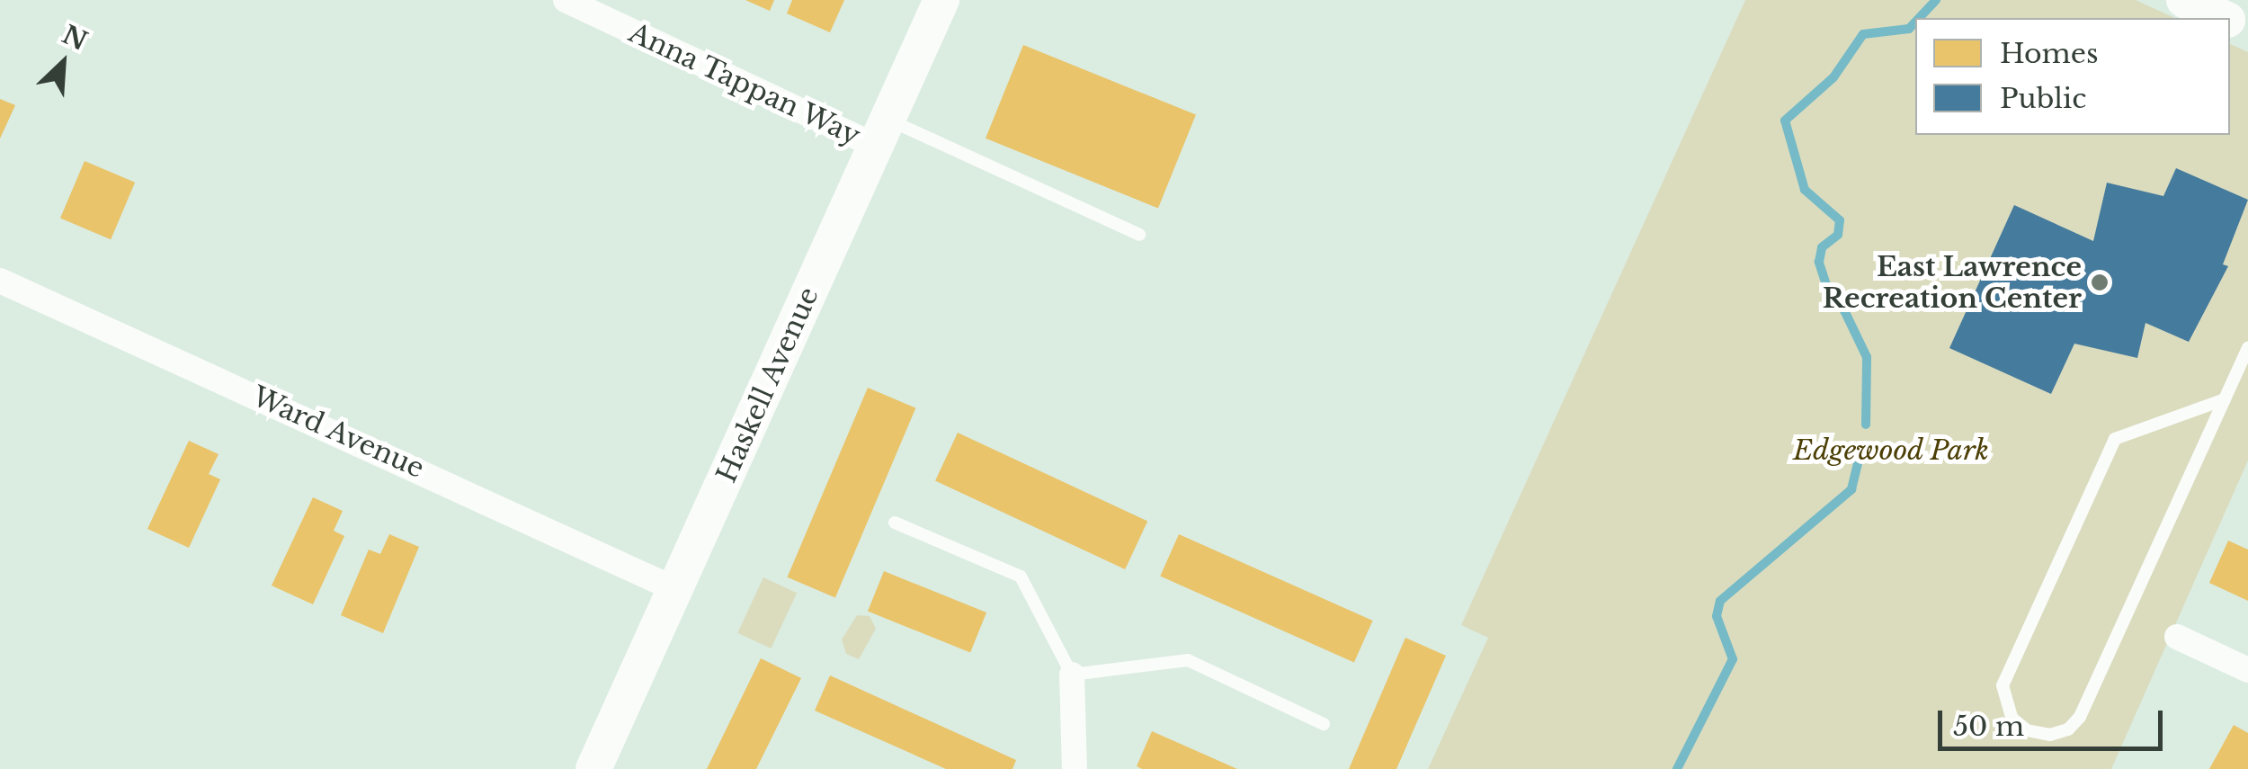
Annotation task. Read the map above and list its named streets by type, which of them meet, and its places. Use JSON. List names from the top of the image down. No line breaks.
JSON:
{"streets":{"main road":["Haskell Avenue"],"street":["Anna Tappan Way","Ward Avenue"]},"crossings":[["Anna Tappan Way","Haskell Avenue"],["Haskell Avenue","Ward Avenue"]],"parks":["Edgewood Park"],"places":["East Lawrence Recreation Center"],"legend":["Homes","Public"],"scale_bar":"50 m","north":"top right"}
